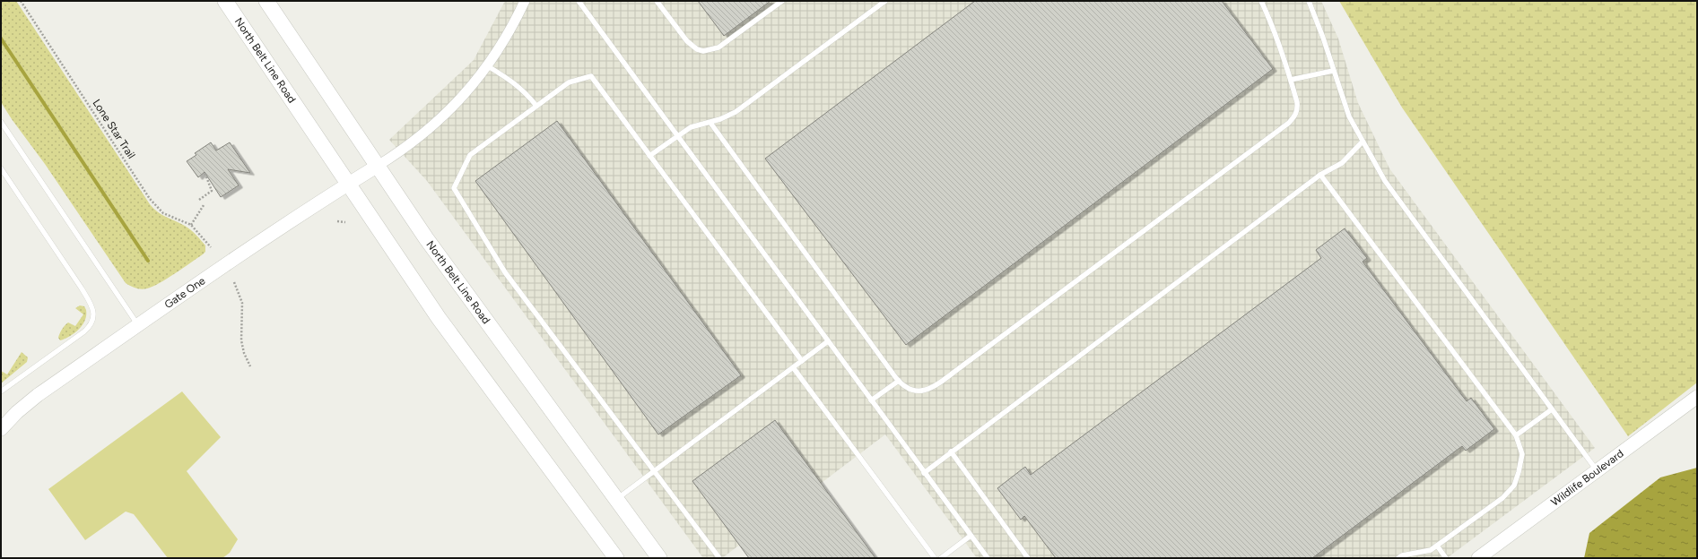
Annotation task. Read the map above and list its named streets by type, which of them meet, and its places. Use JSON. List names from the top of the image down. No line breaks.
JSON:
{"streets":{"main road":["North Belt Line Road"],"street":["Gate One","Wildlife Boulevard"],"path":["Lone Star Trail"]},"crossings":[["North Belt Line Road","Gate One"]]}
